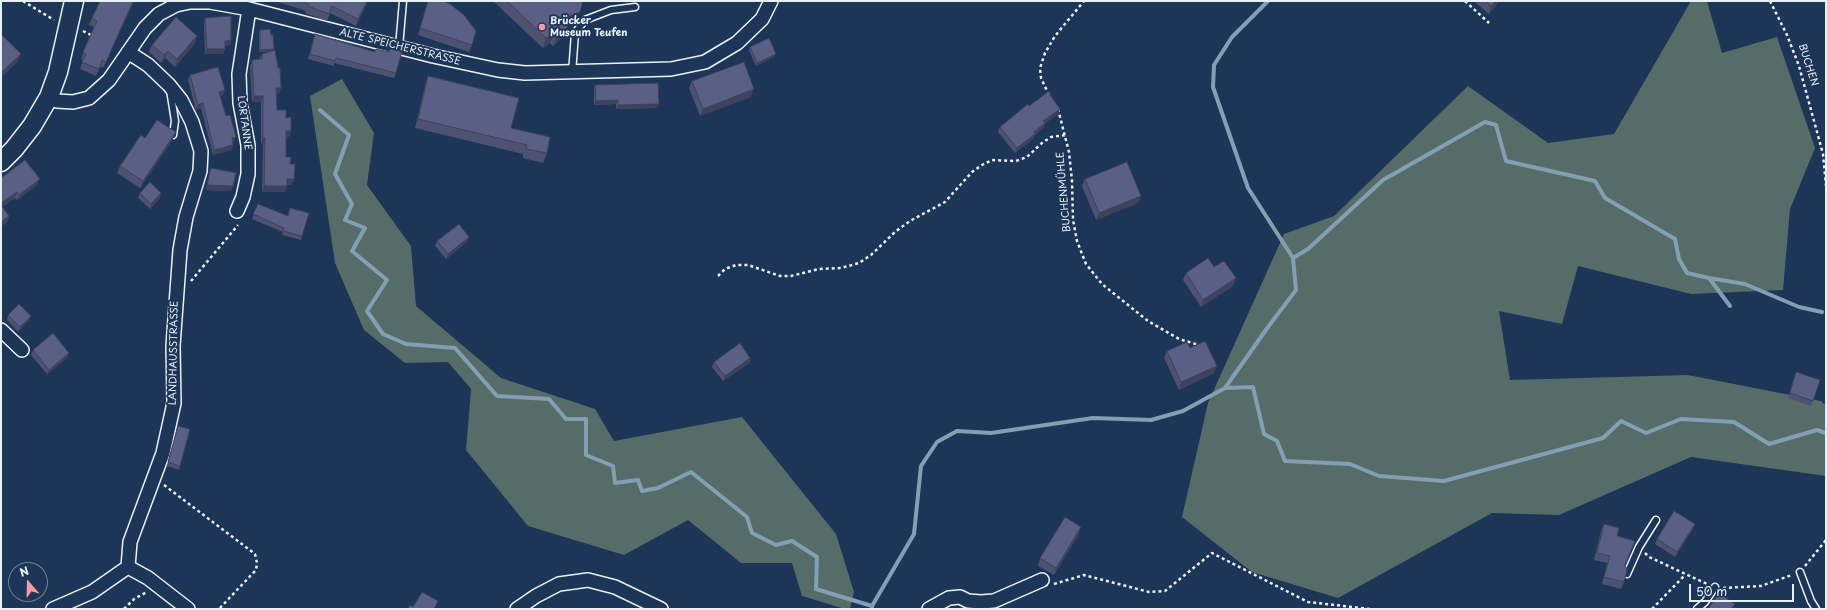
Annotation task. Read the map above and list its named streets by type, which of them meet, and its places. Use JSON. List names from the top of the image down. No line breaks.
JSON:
{"streets":{"street":["ALTE SPEICHERSTRASSE","LORTANNE","LANDHAUSSTRASSE"],"path":["BUCHEN","BUCHENMÜHLE"]},"crossings":[["ALTE SPEICHERSTRASSE","LORTANNE"],["ALTE SPEICHERSTRASSE","LANDHAUSSTRASSE"]],"places":["Brücker Museum Teufen"],"scale_bar":"50 m","north":"top"}
